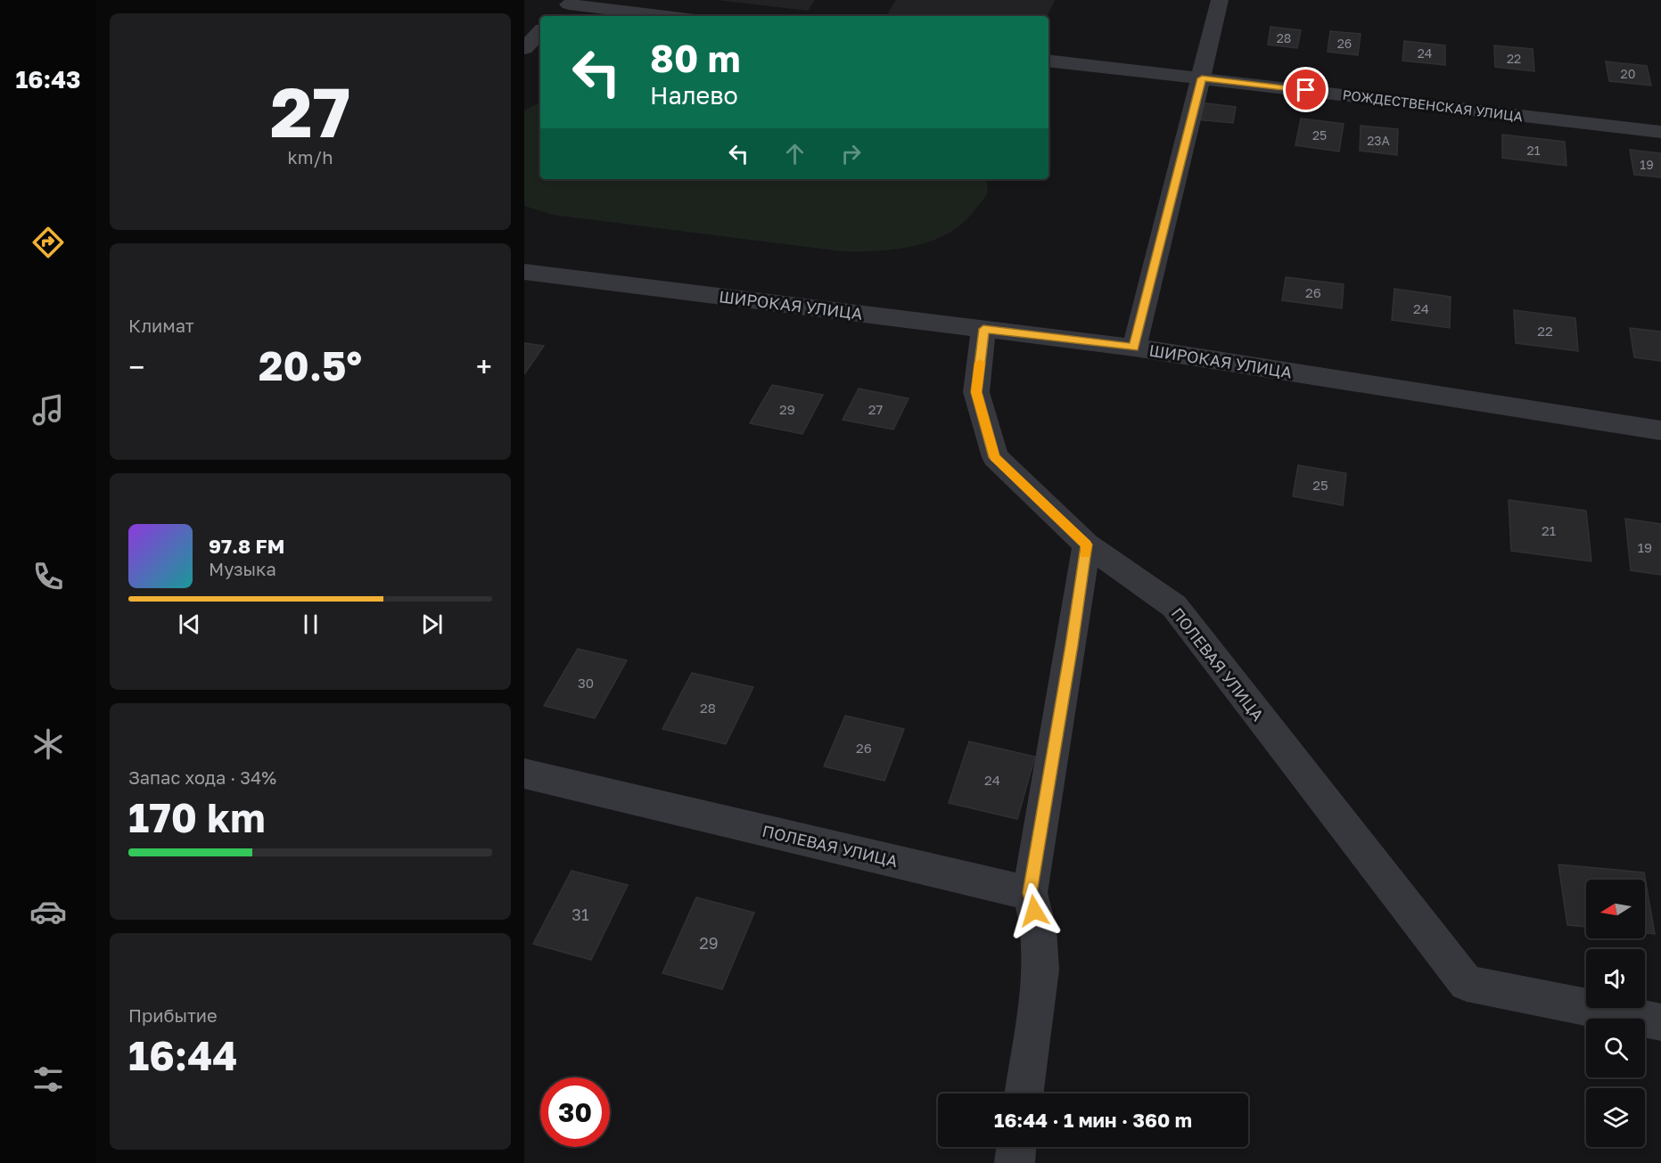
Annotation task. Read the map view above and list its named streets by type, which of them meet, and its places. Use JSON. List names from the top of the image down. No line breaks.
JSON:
{"streets":{"street":["РОЖДЕСТВЕНСКАЯ УЛИЦА","ШИРОКАЯ УЛИЦА","ПОЛЕВАЯ УЛИЦА"]},"crossings":[["ШИРОКАЯ УЛИЦА","ПОЛЕВАЯ УЛИЦА"]],"house_numbers":["28","26","24","22","20","25","23А","21","19","26","24","22","29","27","25","21","19","30","28","26","24","31","29"],"north":"left","page":{"tabs":"16:43","tile":[["27","km/h"],"Климат",["Запас хода · 34%","170 km"],["Прибытие","16:44"]],"turn":["80 m","Налево"],"heat":["−","20.5°","+"],"song":["97.8 FM","Музыка"],"limit":"30","trip":"16:44 · 1 мин · 360 m"}}
